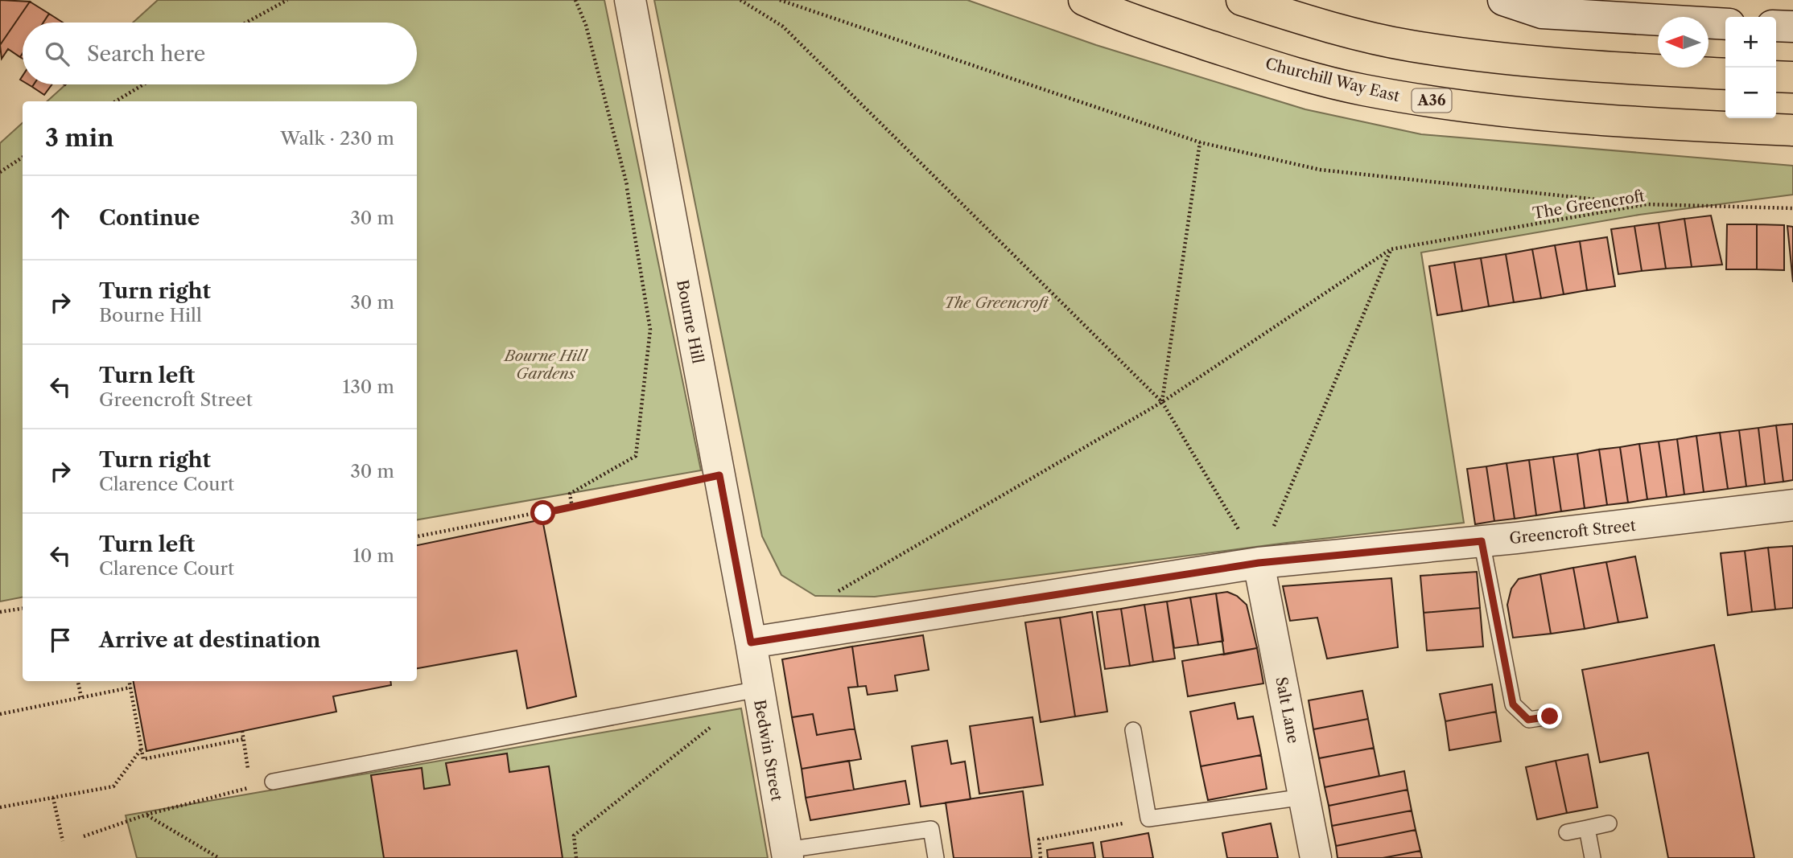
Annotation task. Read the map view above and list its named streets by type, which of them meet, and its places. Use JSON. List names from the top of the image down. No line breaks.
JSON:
{"streets":{"highway":["Churchill Way East","A36"],"street":["Bourne Hill","Greencroft Street","Salt Lane","Bedwin Street"],"path":["The Greencroft"]},"crossings":[["Bourne Hill","Greencroft Street"],["Bourne Hill","Bedwin Street"],["Greencroft Street","Salt Lane"],["Greencroft Street","Bedwin Street"]],"parks":["The Greencroft","Bourne Hill Gardens"],"north":"left","page":{"map_buttons":["+","−"],"search":"Search here","heading":["3 min","Walk · 230 m"],"list":[["Continue","30 m"],["Turn right","Bourne Hill","30 m"],["Turn left","Greencroft Street","130 m"],["Turn right","Clarence Court","30 m"],["Turn left","Clarence Court","10 m"],"Arrive at destination"]}}
